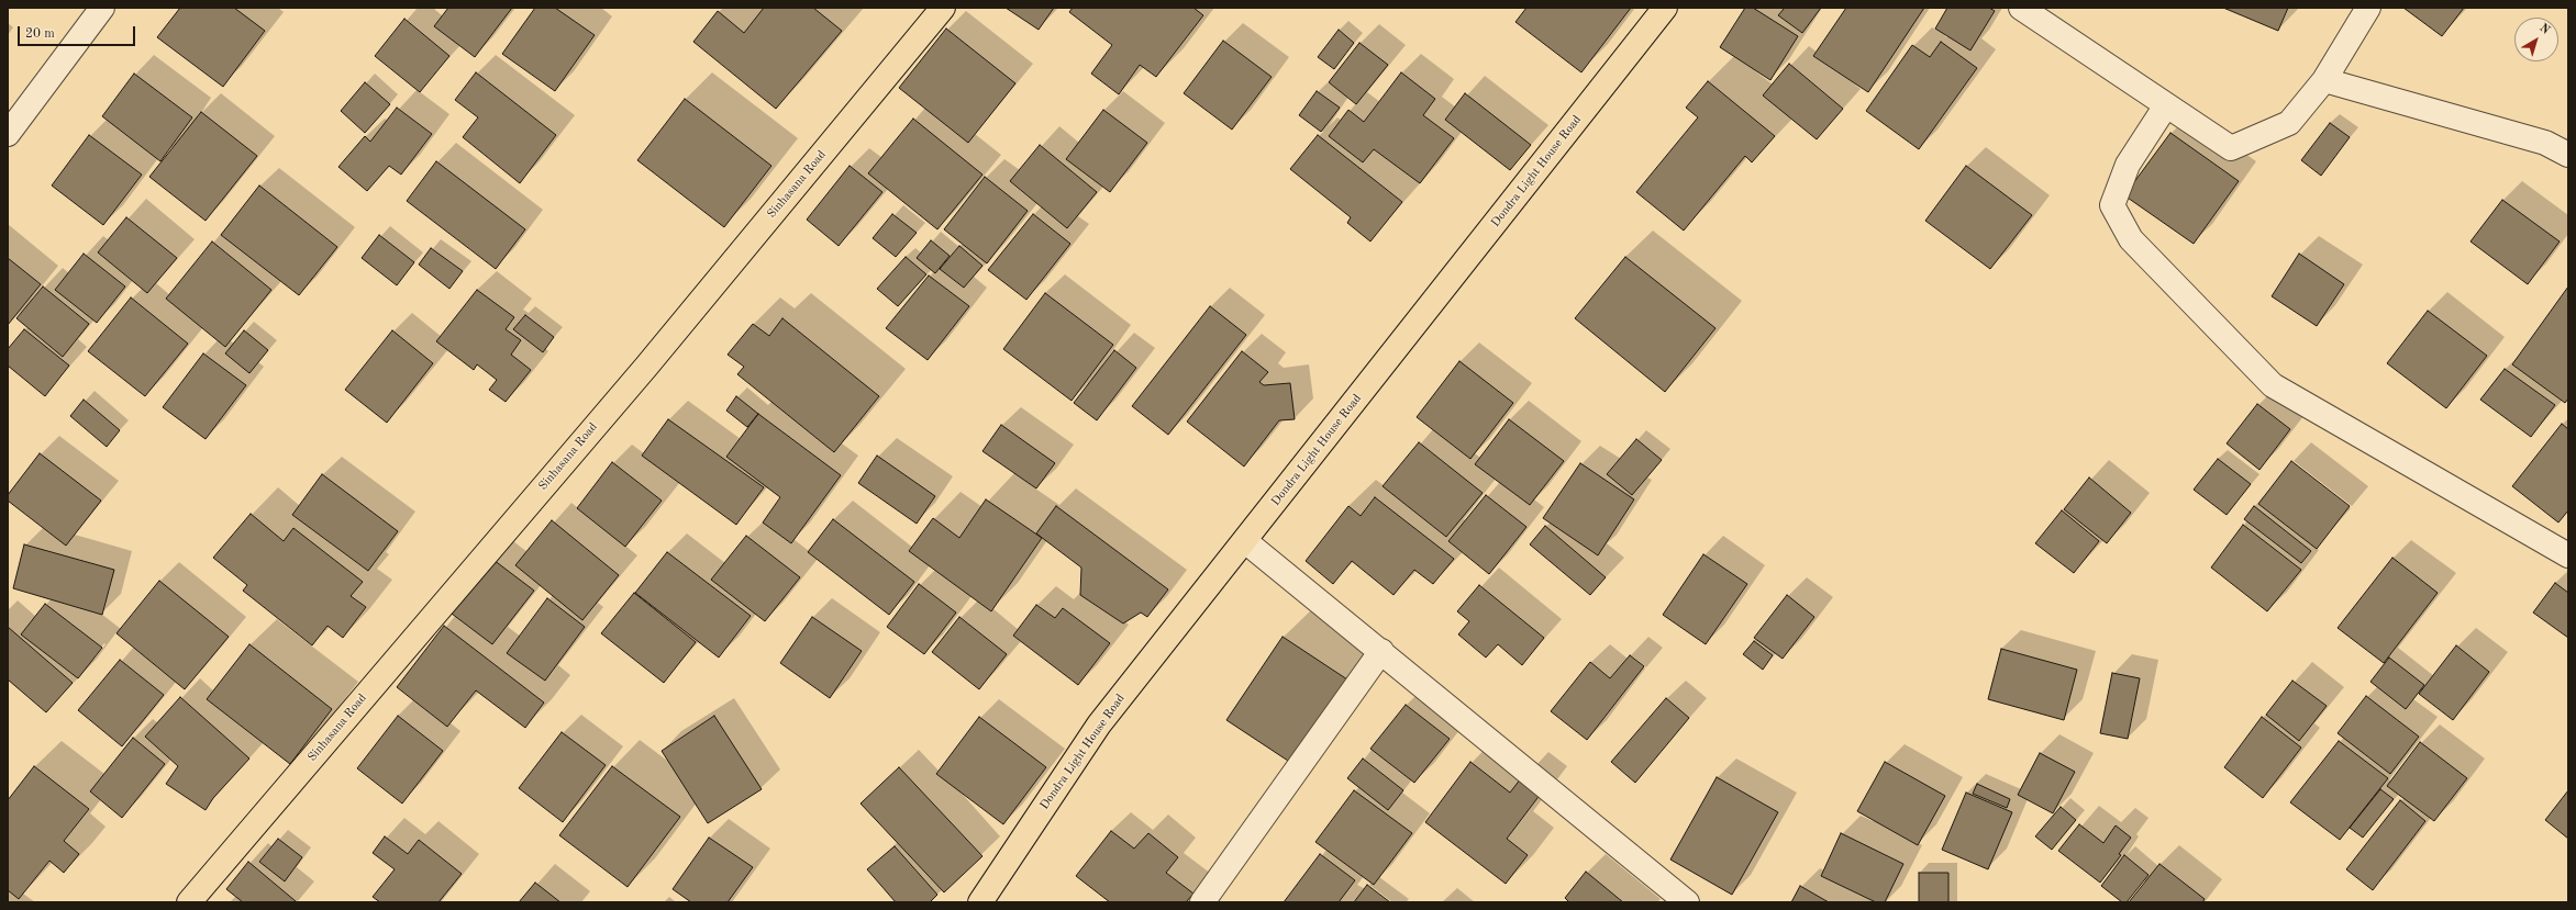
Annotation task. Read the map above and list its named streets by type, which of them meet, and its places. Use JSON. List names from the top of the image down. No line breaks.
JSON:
{"streets":{"main road":["Dondra Light House Road","Sinhasana Road"]},"scale_bar":"20 m","north":"top right"}
